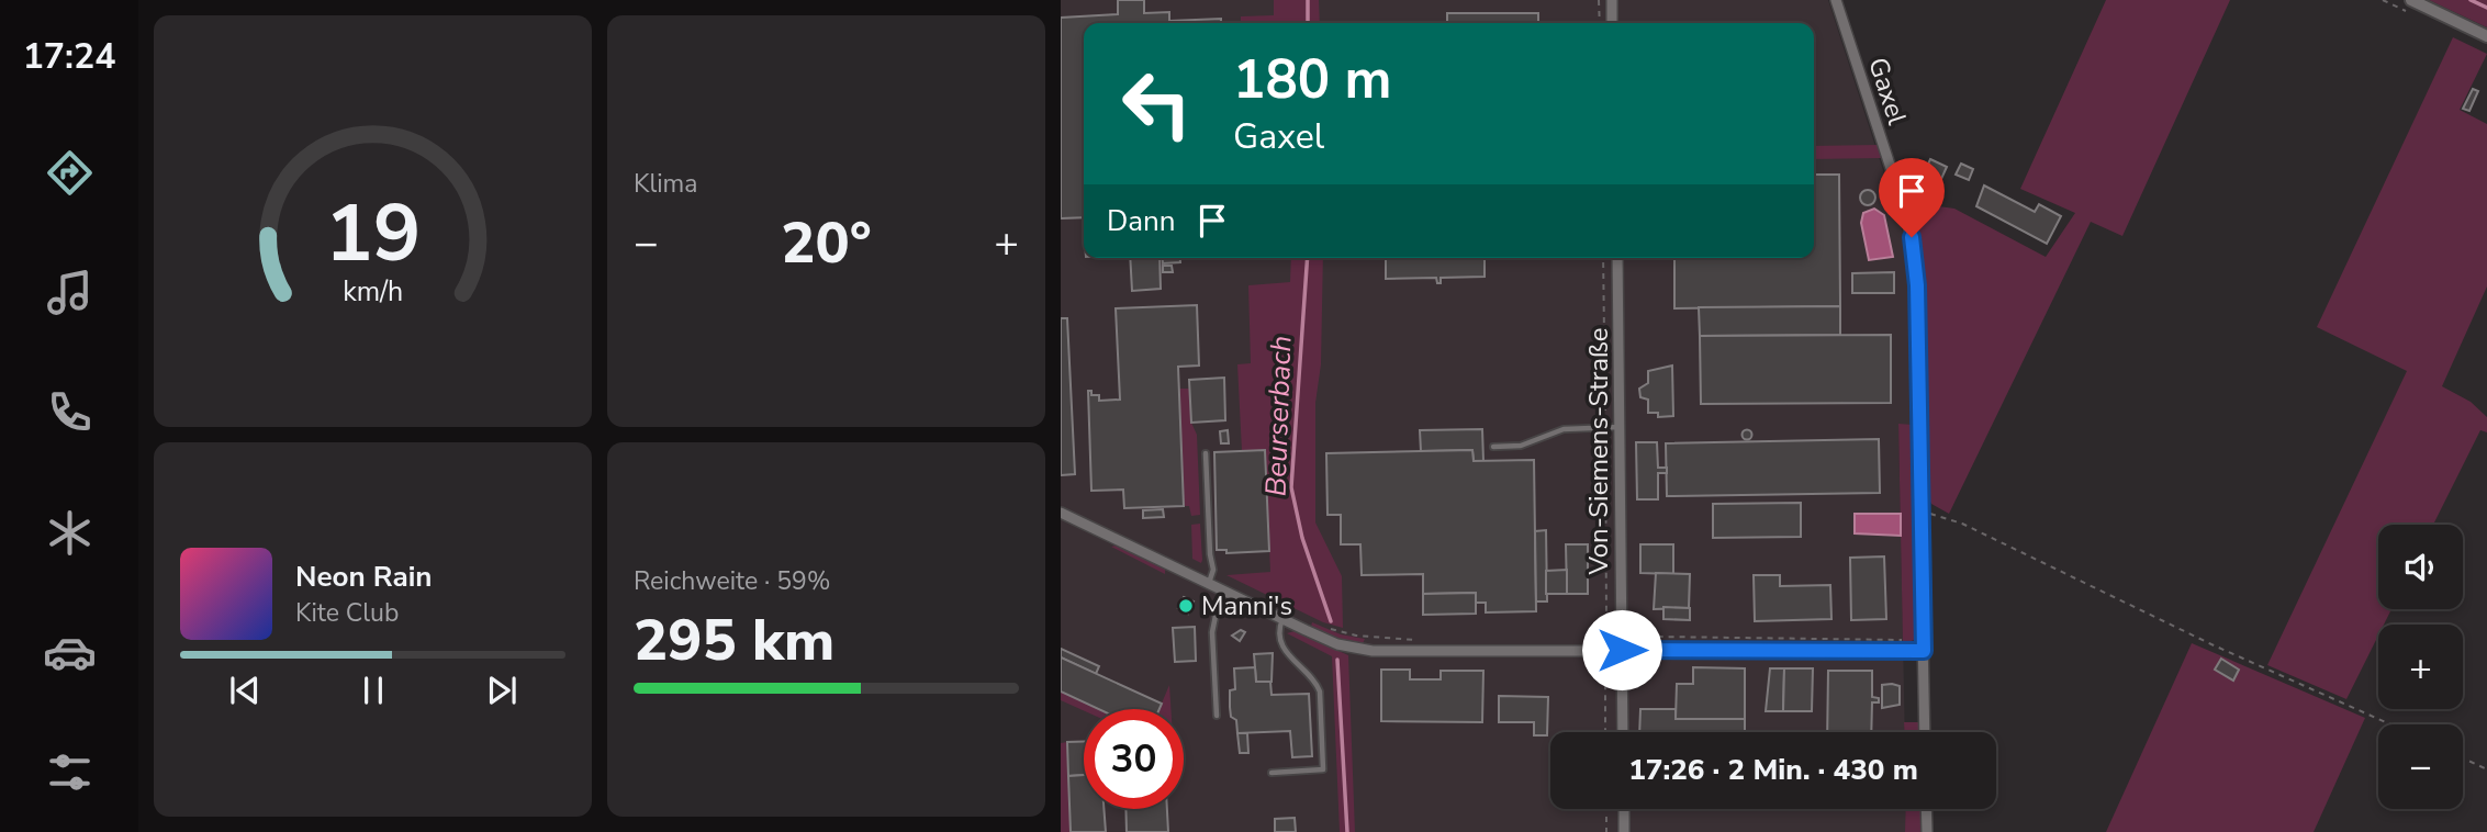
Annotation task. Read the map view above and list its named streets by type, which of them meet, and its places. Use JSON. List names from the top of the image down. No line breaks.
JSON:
{"streets":{"street":["Gaxel","Von-Siemens-Straße"]},"water":["Beurserbach"],"places":["Manni's"],"page":{"tabs":"17:24","tile":["Klima",["Reichweite · 59%","295 km"]],"turn":["180 m","Gaxel"],"then":"Dann","heat":["−","20°","+"],"map_buttons":["+","−"],"song":["Neon Rain","Kite Club"],"limit":"30","trip":"17:26 · 2 Min. · 430 m","gauge":["19","km/h"]}}
